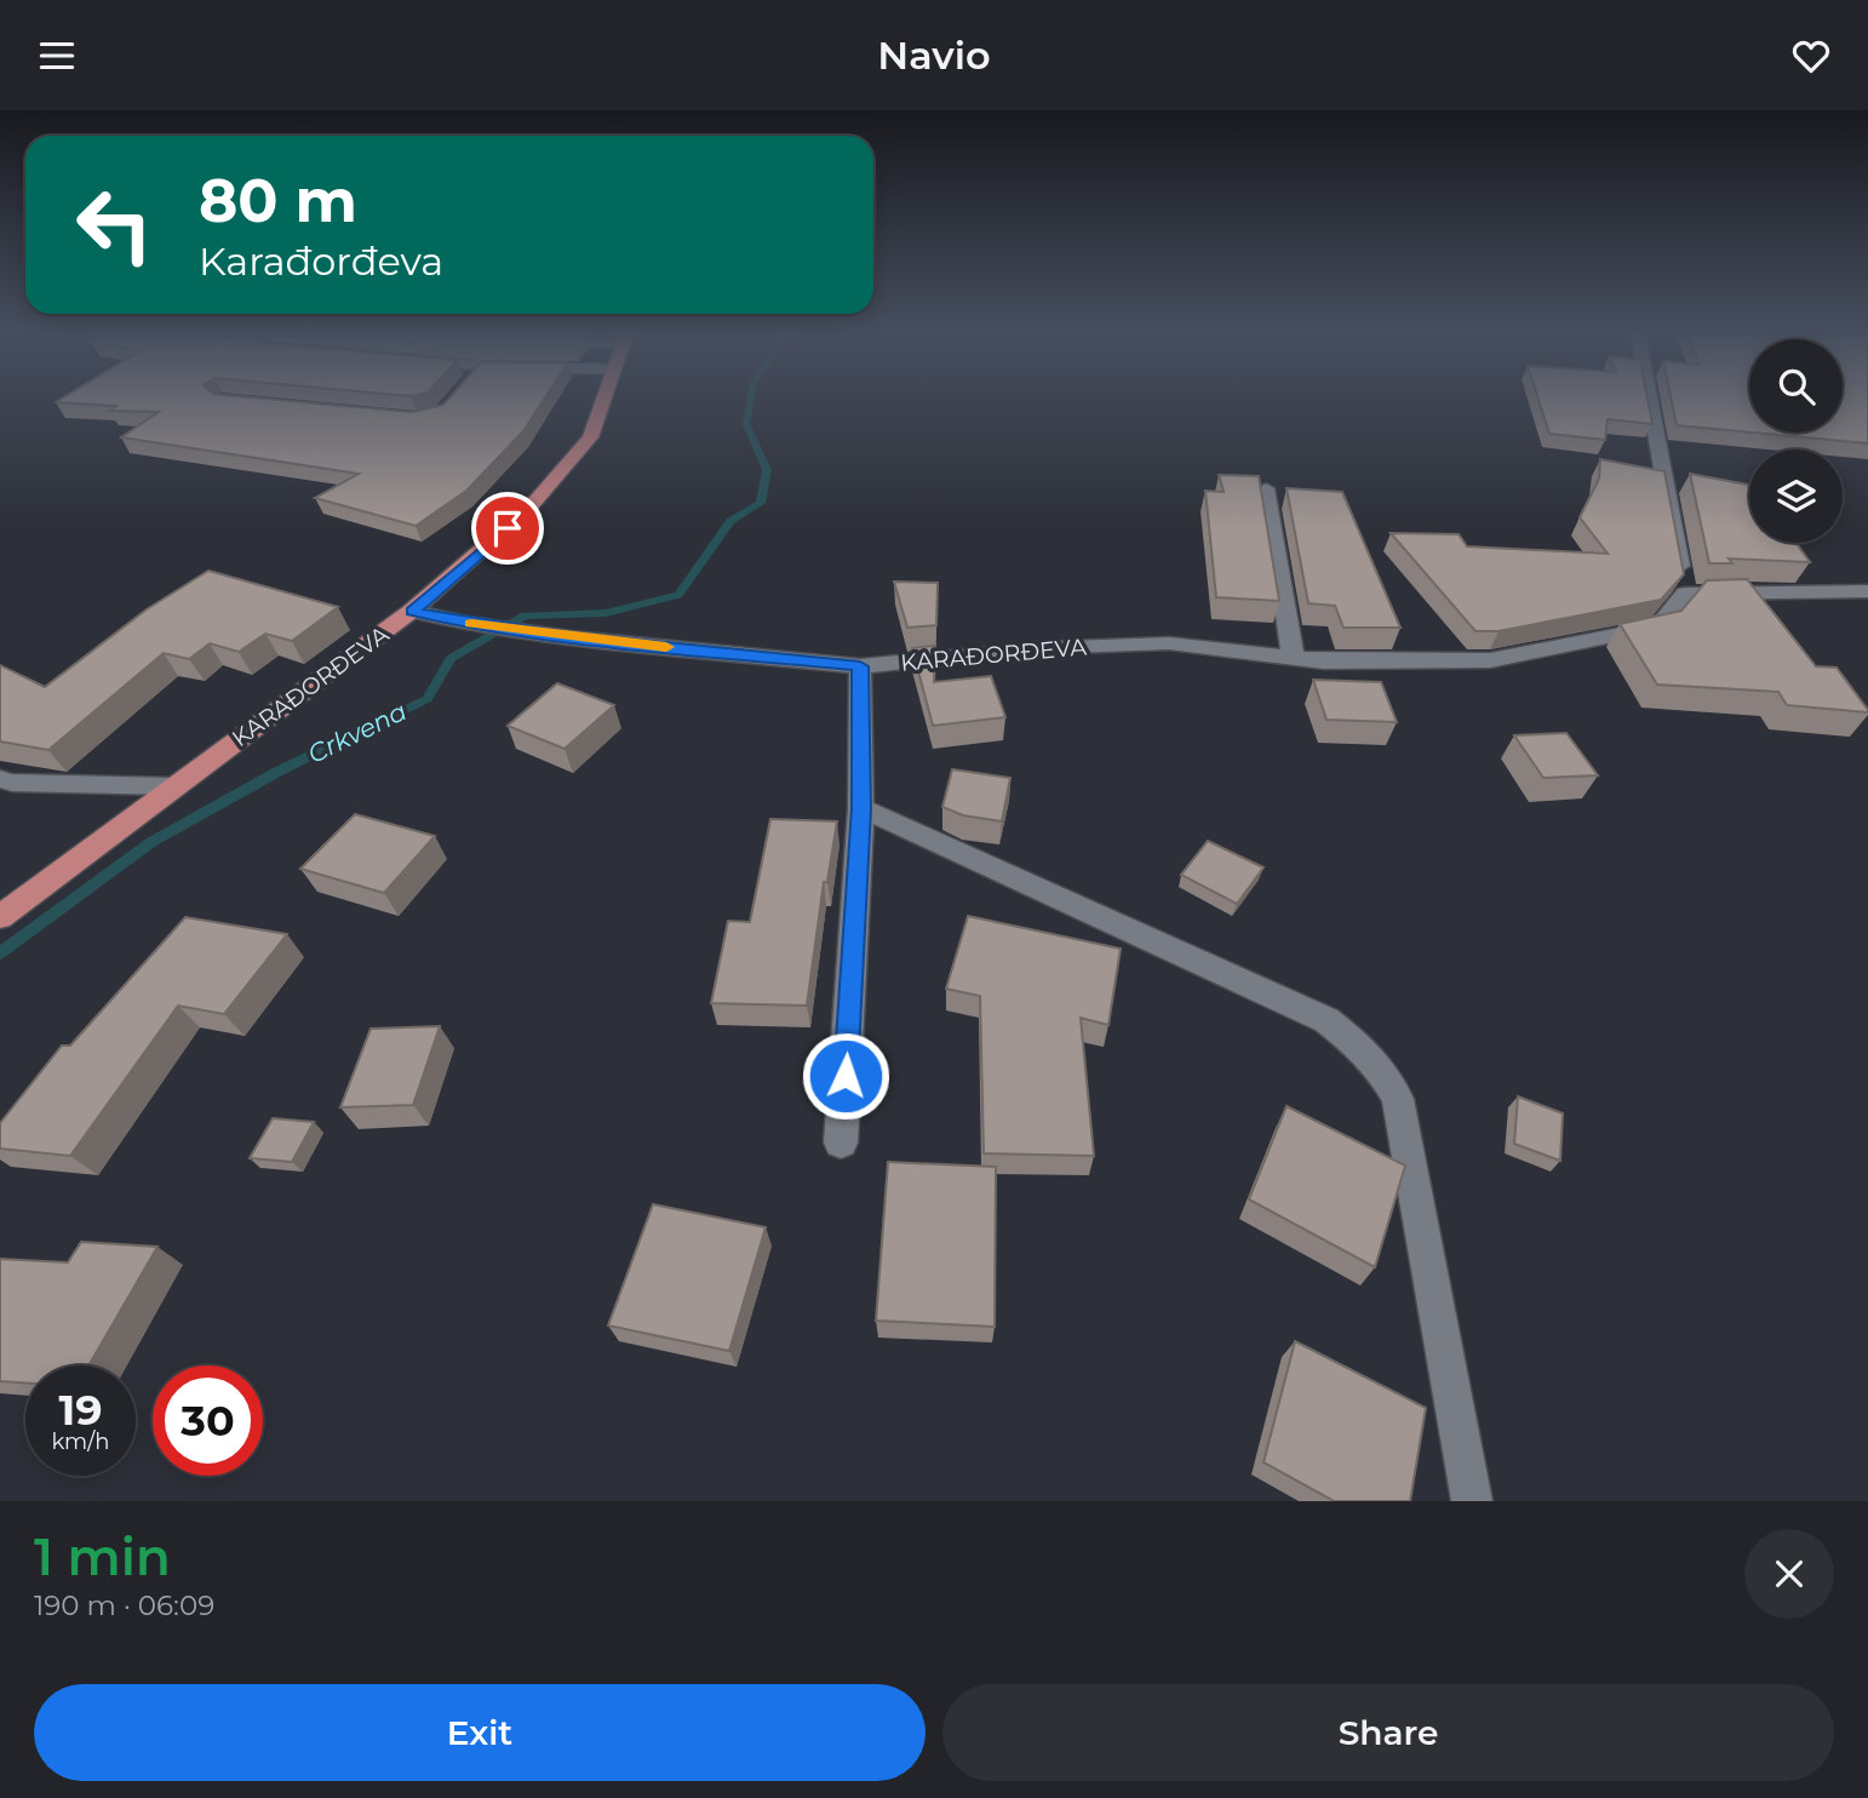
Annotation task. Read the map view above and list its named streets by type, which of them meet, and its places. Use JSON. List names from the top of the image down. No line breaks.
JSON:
{"streets":{"main road":["KARAĐORĐEVA"]},"water":["Crkvena"],"page":{"header":"Navio","turn":["80 m","Karađorđeva"],"speed":"19 km/h","limit":"30","heading":["1 min","190 m · 06:09"],"buttons":["Exit","Share"]}}
